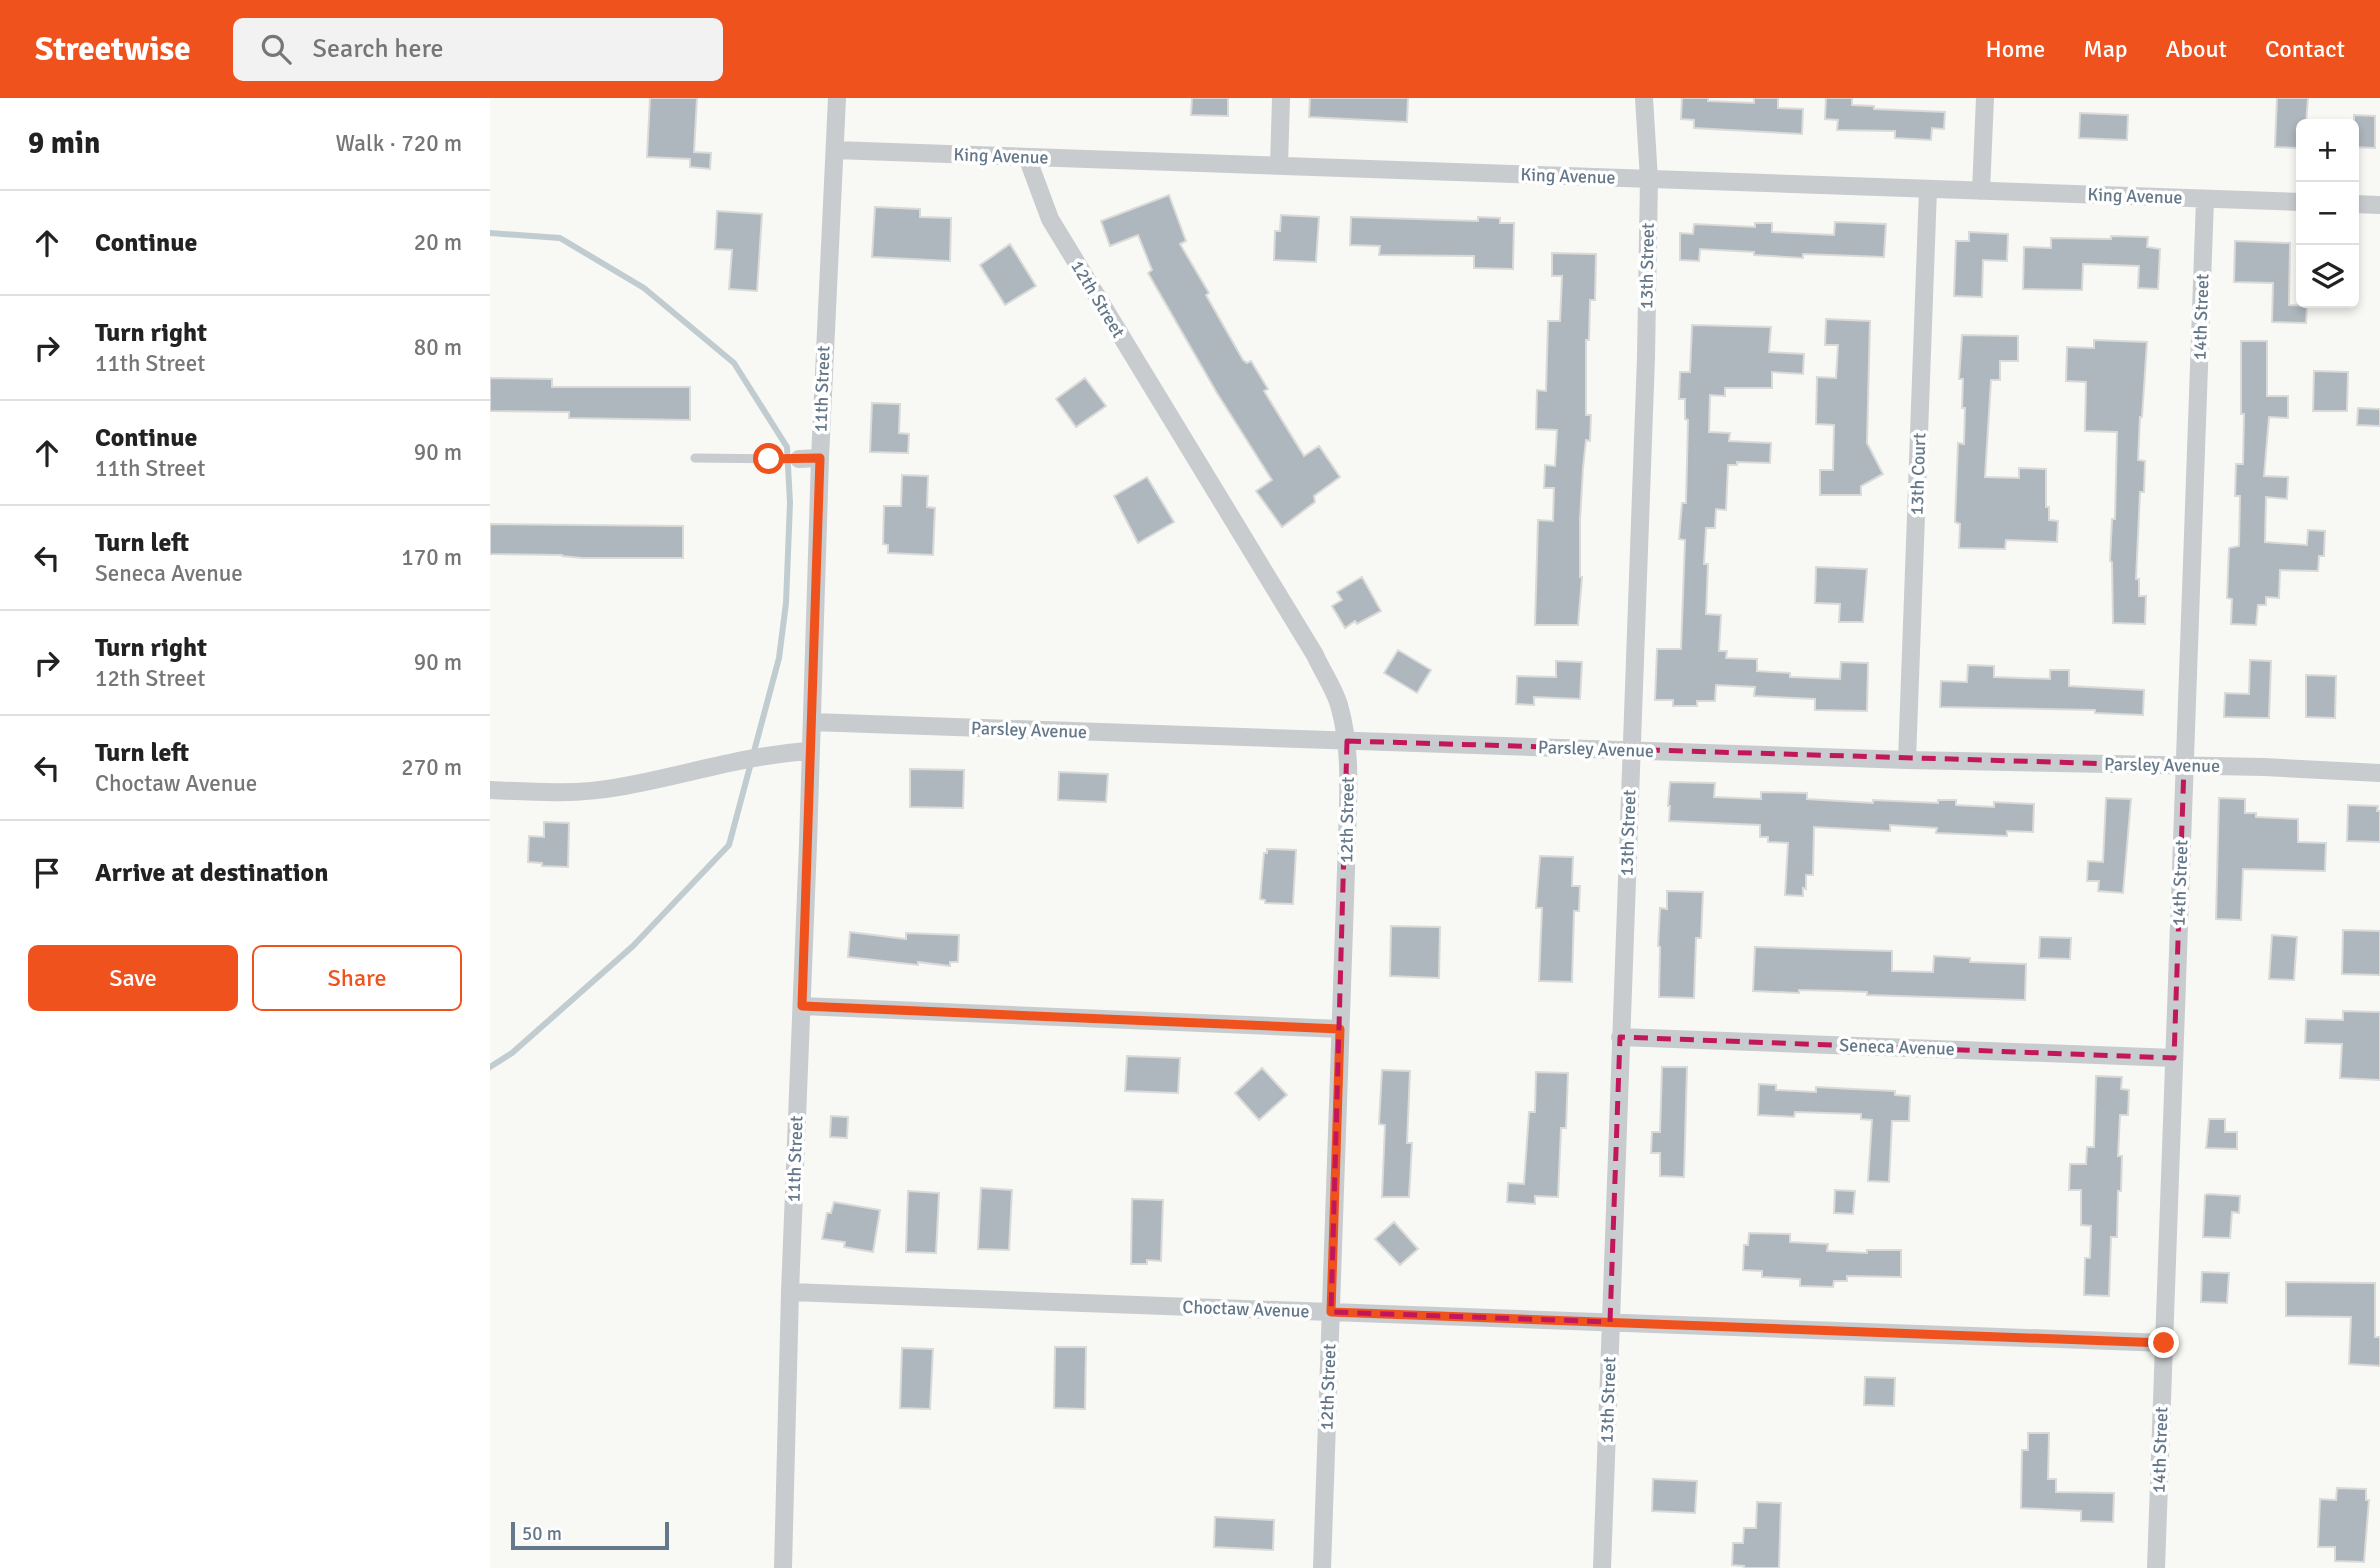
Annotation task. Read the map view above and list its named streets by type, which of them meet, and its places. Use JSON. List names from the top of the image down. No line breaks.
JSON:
{"streets":{"street":["King Avenue","13th Street","12th Street","14th Street","11th Street","13th Court","Parsley Avenue","Seneca Avenue","Choctaw Avenue"]},"crossings":[["King Avenue","13th Street"],["King Avenue","12th Street"],["King Avenue","14th Street"],["King Avenue","11th Street"],["King Avenue","13th Court"],["13th Street","Parsley Avenue"],["13th Street","Seneca Avenue"],["13th Street","Choctaw Avenue"],["12th Street","Parsley Avenue"],["12th Street","Choctaw Avenue"],["14th Street","Parsley Avenue"],["14th Street","Seneca Avenue"],["14th Street","Choctaw Avenue"],["11th Street","Parsley Avenue"],["11th Street","Choctaw Avenue"],["13th Court","Parsley Avenue"]],"scale_bar":"50 m","page":{"header":"Streetwise","search":"Search here","nav":["Home","Map","About","Contact"],"heading":["9 min","Walk · 720 m"],"map_buttons":["+","−"],"list":[["Continue","20 m"],["Turn right","11th Street","80 m"],["Continue","11th Street","90 m"],["Turn left","Seneca Avenue","170 m"],["Turn right","12th Street","90 m"],["Turn left","Choctaw Avenue","270 m"],"Arrive at destination"],"buttons":["Save","Share"],"scale":"50 m"}}
